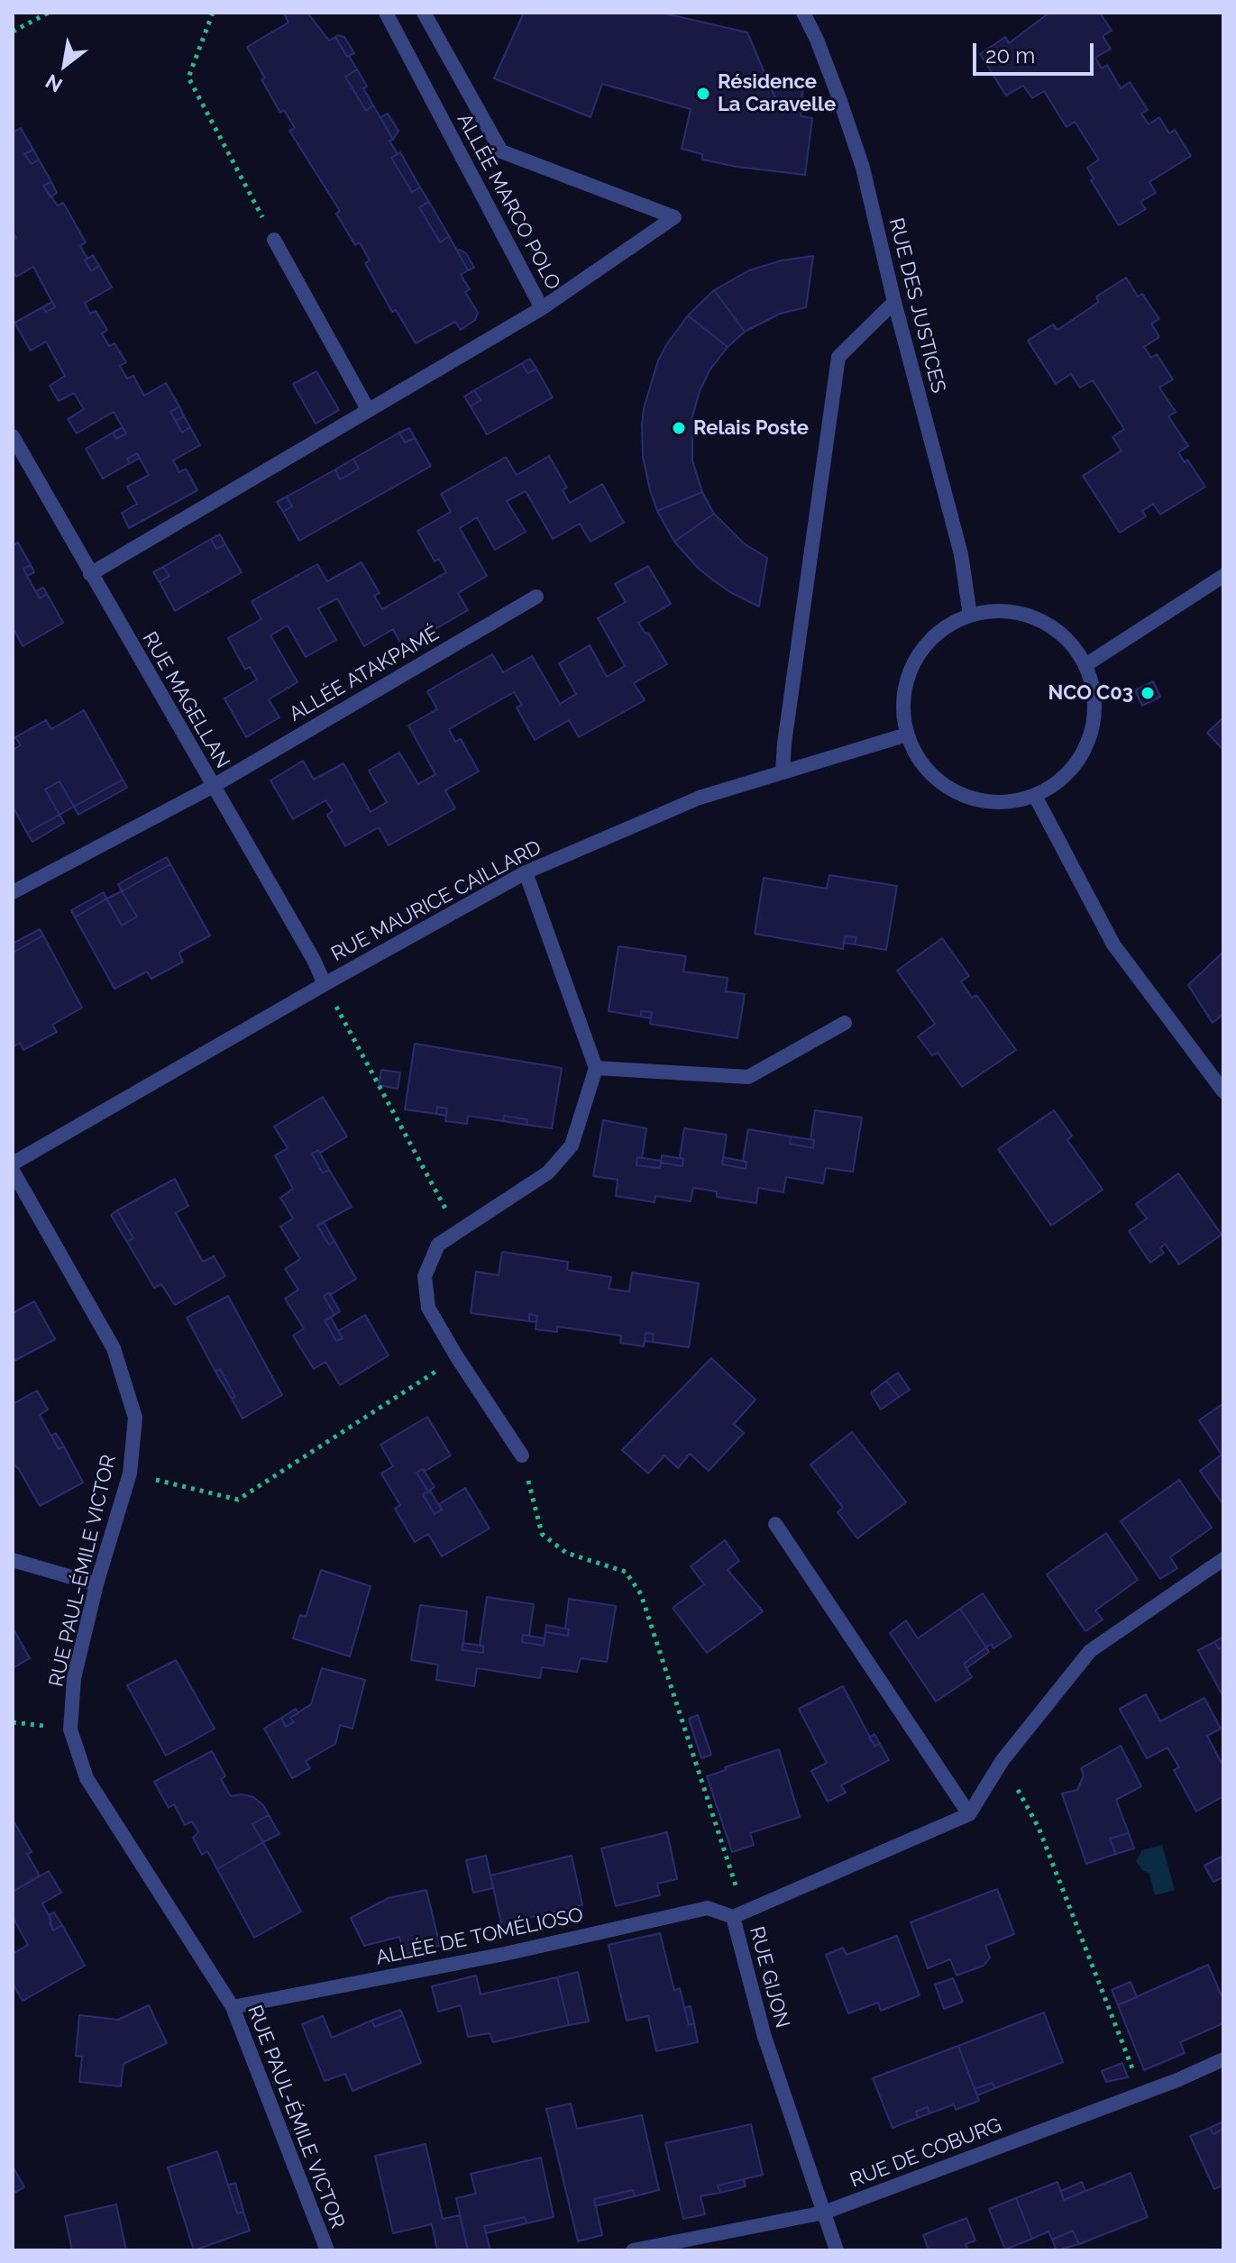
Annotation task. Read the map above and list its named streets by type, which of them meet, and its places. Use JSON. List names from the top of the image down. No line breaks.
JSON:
{"streets":{"street":["ALLÉE MARCO POLO","RUE DES JUSTICES","ALLÉE ATAKPAMÉ","RUE MAGELLAN","RUE MAURICE CAILLARD","RUE PAUL-ÉMILE VICTOR","ALLÉE DE TOMÉLIOSO","RUE GIJON","RUE DE COBURG"]},"crossings":[["ALLÉE MARCO POLO","RUE MAGELLAN"],["RUE DES JUSTICES","RUE MAURICE CAILLARD"],["ALLÉE ATAKPAMÉ","RUE MAGELLAN"],["RUE MAGELLAN","RUE MAURICE CAILLARD"],["RUE PAUL-ÉMILE VICTOR","ALLÉE DE TOMÉLIOSO"],["ALLÉE DE TOMÉLIOSO","RUE GIJON"],["RUE GIJON","RUE DE COBURG"]],"places":["Résidence La Caravelle","Relais Poste","NCO C03"],"scale_bar":"20 m","north":"bottom left"}
